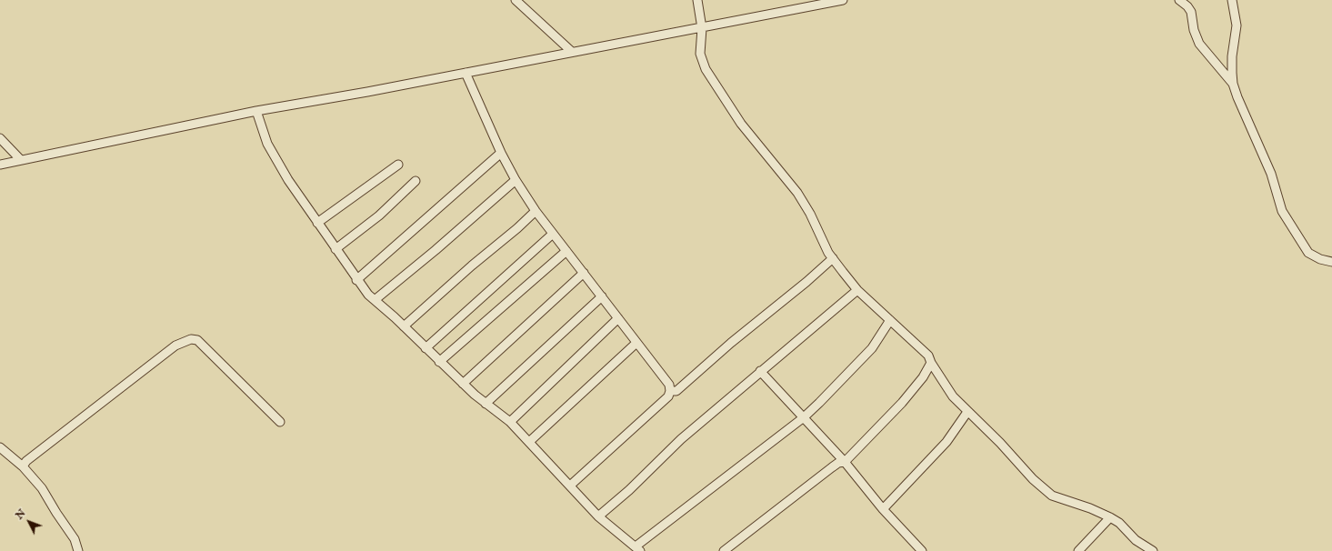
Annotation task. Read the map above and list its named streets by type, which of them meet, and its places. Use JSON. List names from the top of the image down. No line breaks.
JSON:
{"north":"top left"}
